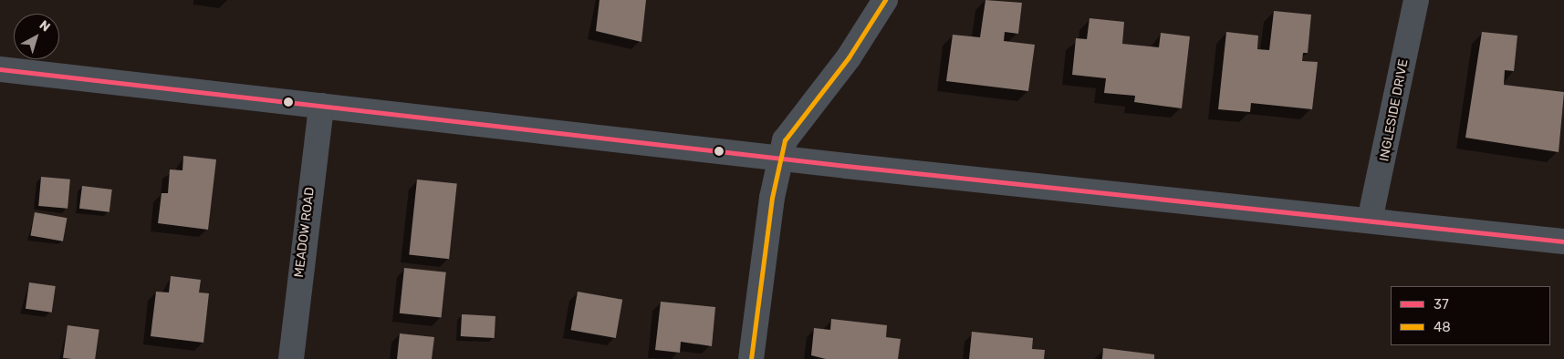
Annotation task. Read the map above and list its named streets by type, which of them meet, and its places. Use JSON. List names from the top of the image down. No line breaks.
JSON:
{"streets":{"street":["INGLESIDE DRIVE","MEADOW ROAD"]},"lines":["transit line 48","transit line 37"],"legend":["37","48"],"north":"top right"}
